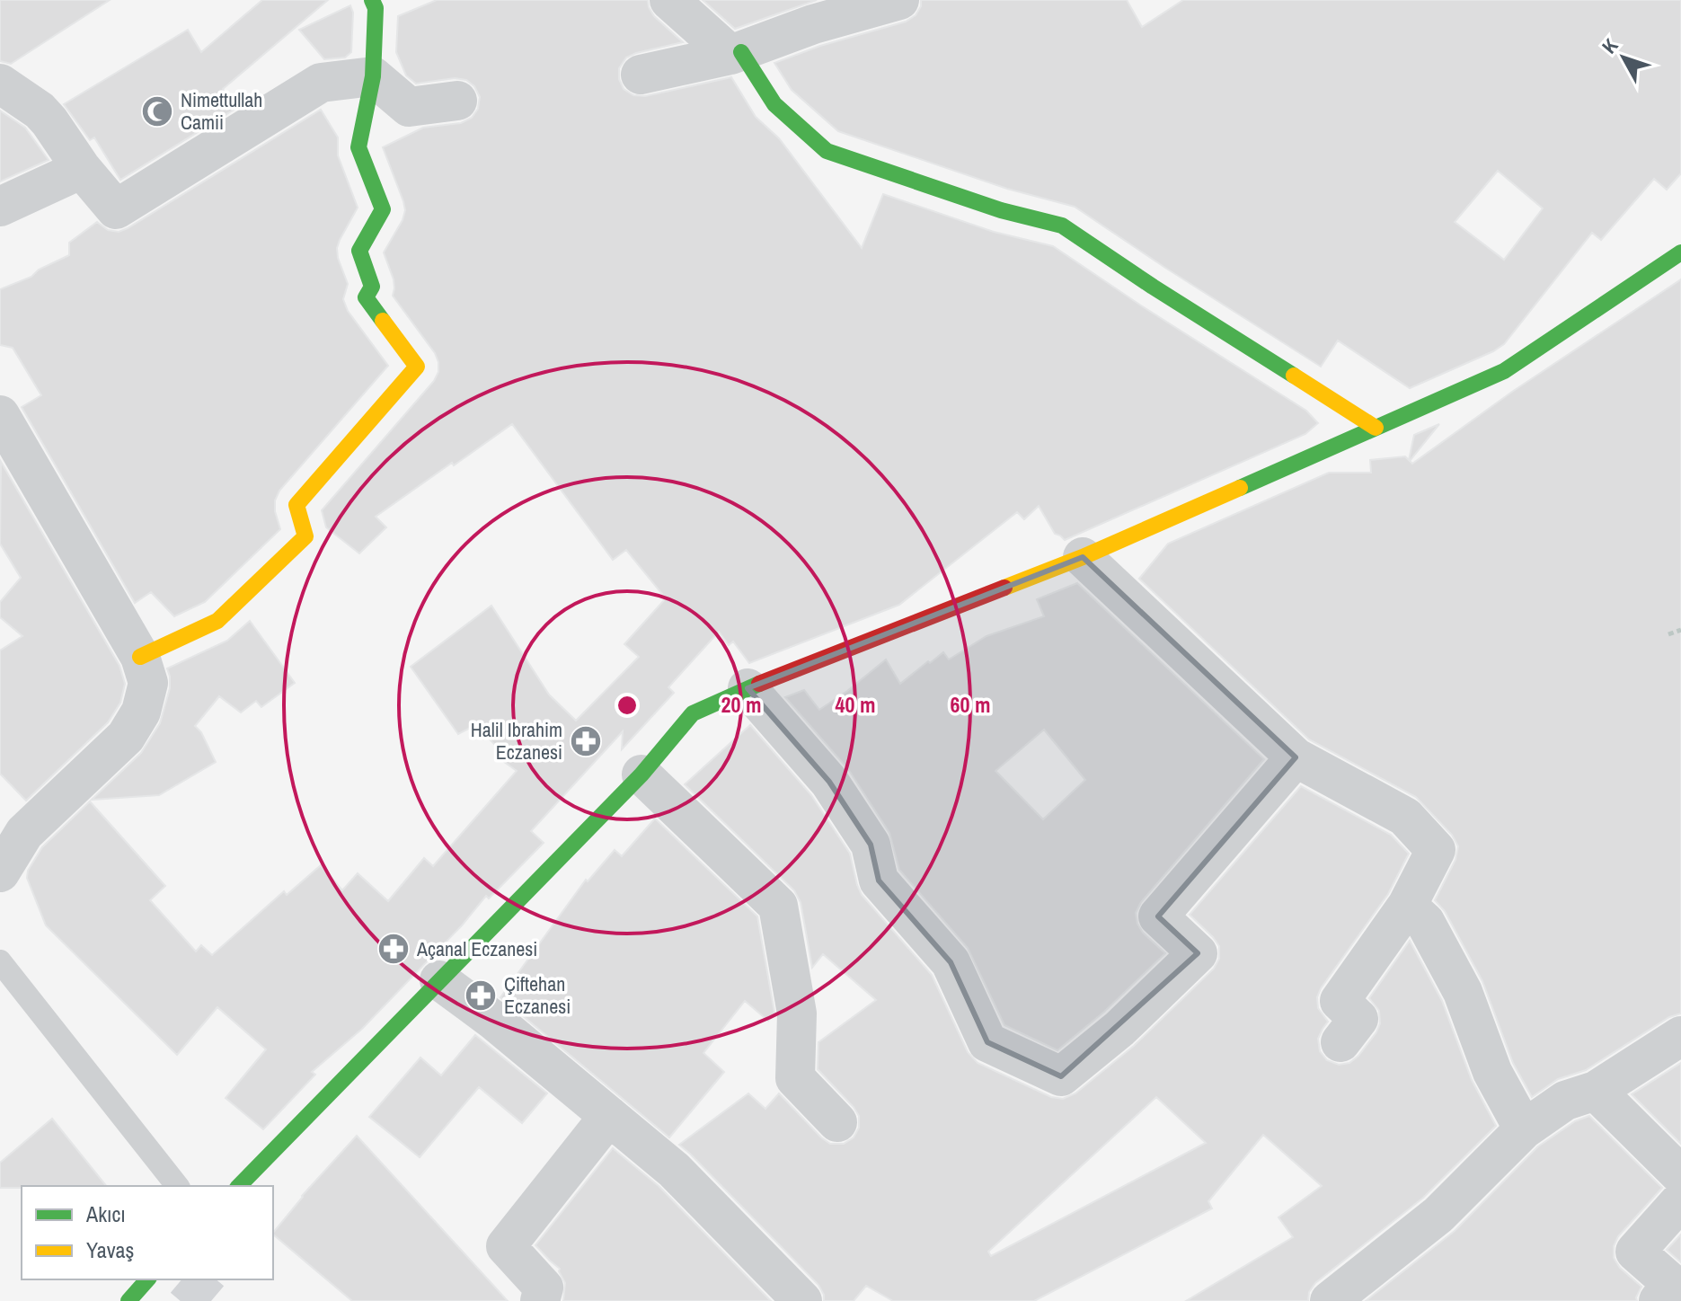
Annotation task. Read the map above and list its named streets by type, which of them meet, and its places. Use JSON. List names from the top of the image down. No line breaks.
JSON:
{"places":{"mosque":["Nimettullah Camii"],"pharmacy":["Halil Ibrahim Eczanesi","Açanal Eczanesi","Çiftehan Eczanesi"]},"legend":["Akıcı","Yavaş"],"north":"top left","rings":["20 m","40 m","60 m"]}
